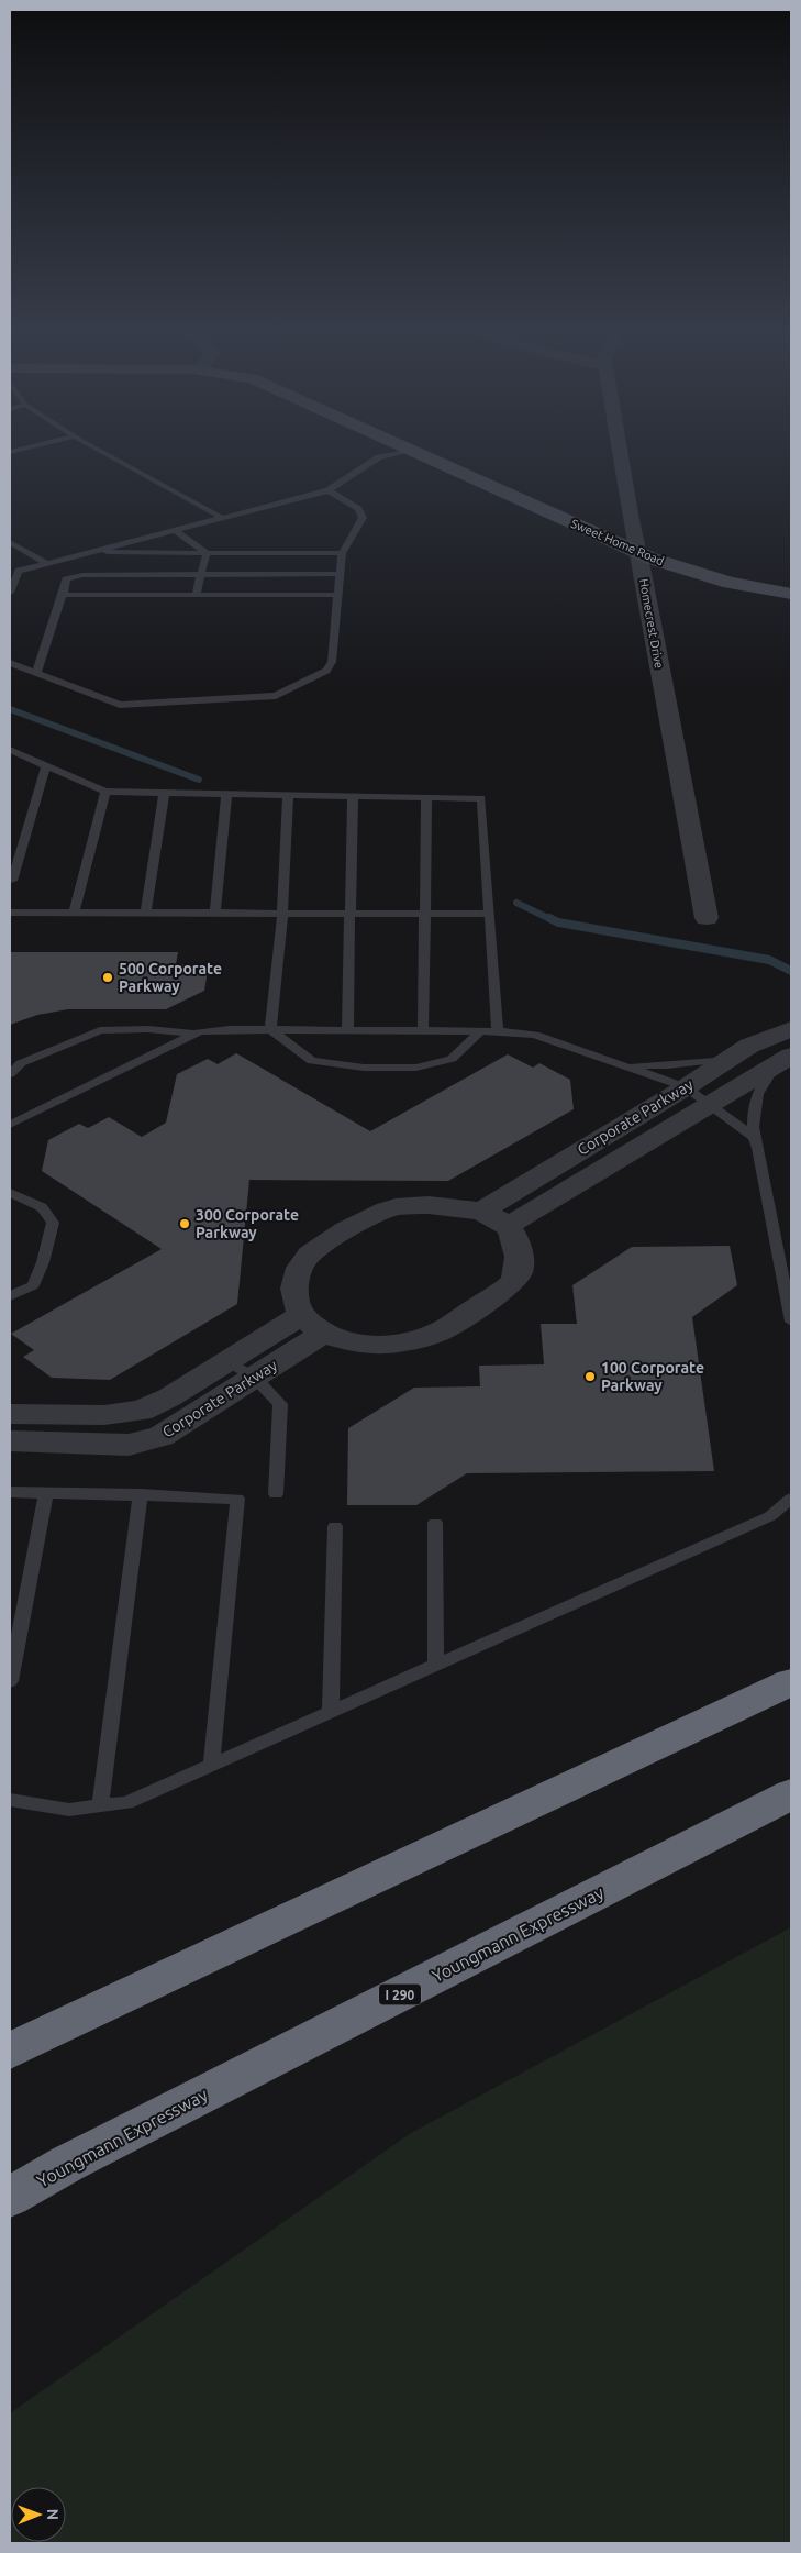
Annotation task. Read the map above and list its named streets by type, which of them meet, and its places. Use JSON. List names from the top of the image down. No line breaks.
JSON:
{"streets":{"highway":["Youngmann Expressway","I 290"],"street":["Sweet Home Road","Homecrest Drive","Corporate Parkway"]},"crossings":[["Sweet Home Road","Homecrest Drive"]],"places":["500 Corporate Parkway","300 Corporate Parkway","100 Corporate Parkway"],"north":"right"}
